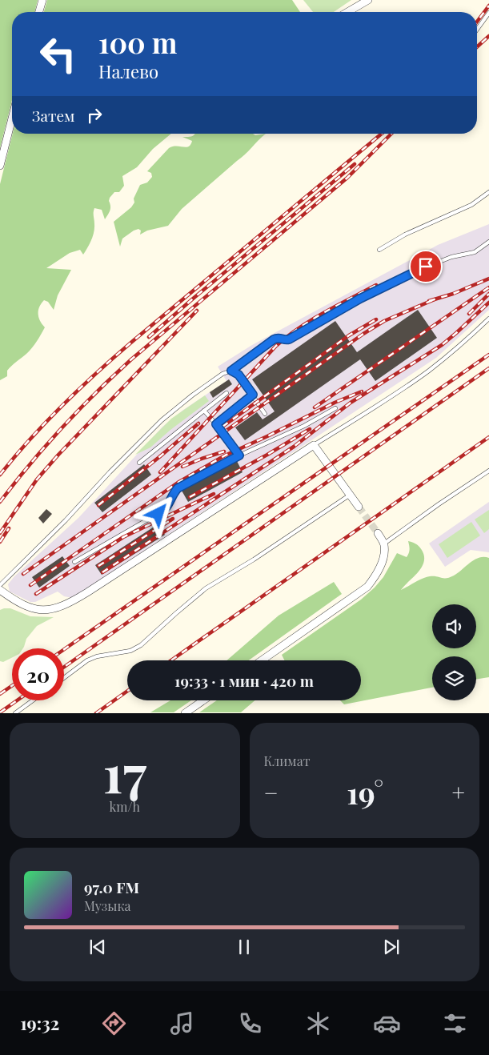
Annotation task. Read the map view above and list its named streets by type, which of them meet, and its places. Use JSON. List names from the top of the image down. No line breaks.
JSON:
{"page":{"turn":["100 m","Налево"],"then":"Затем","limit":"20","trip":"19:33 · 1 мин · 420 m","tile":[["17","km/h"],"Климат"],"heat":["−","19°","+"],"song":["97.0 FM","Музыка"],"tabs":"19:32"}}
